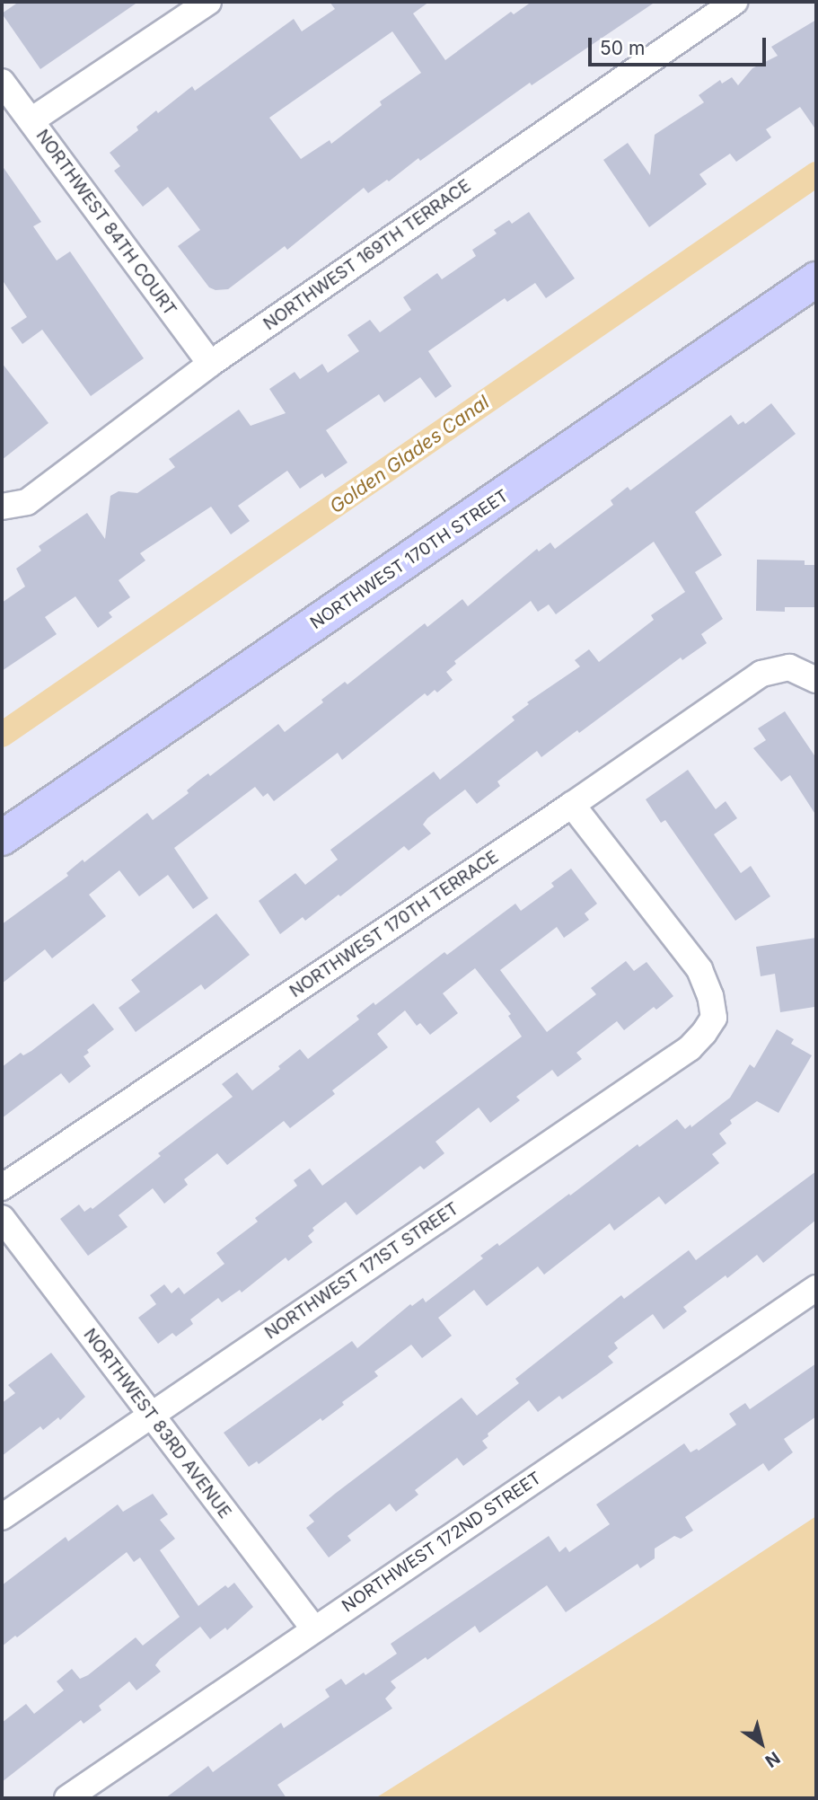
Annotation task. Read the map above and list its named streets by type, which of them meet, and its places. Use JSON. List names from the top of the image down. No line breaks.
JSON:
{"streets":{"street":["NORTHWEST 84TH COURT","NORTHWEST 169TH TERRACE","NORTHWEST 170TH STREET","NORTHWEST 170TH TERRACE","NORTHWEST 171ST STREET","NORTHWEST 83RD AVENUE","NORTHWEST 172ND STREET"]},"crossings":[["NORTHWEST 84TH COURT","NORTHWEST 169TH TERRACE"],["NORTHWEST 170TH TERRACE","NORTHWEST 171ST STREET"],["NORTHWEST 171ST STREET","NORTHWEST 83RD AVENUE"],["NORTHWEST 83RD AVENUE","NORTHWEST 172ND STREET"]],"water":["Golden Glades Canal"],"scale_bar":"50 m","north":"bottom right"}
